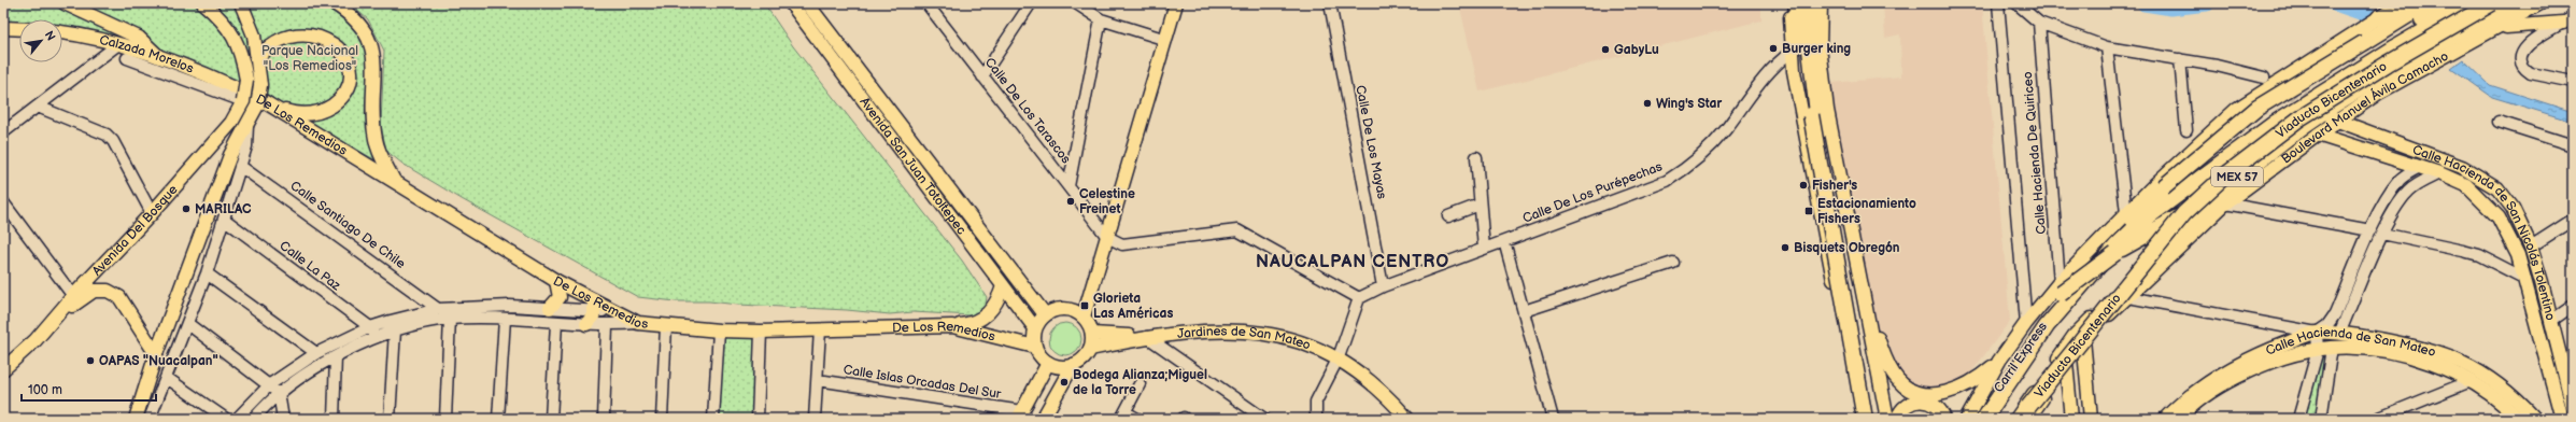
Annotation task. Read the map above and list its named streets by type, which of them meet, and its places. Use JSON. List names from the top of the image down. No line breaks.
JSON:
{"streets":{"highway":["Viaducto Bicentenario","Boulevard Manuel Ávila Camacho","MEX 57","Carril Express"],"main road":["Calzada Morelos","De Los Remedios","Avenida San Juan Totoltepec","Avenida Del Bosque","Calle Hacienda de San Nicolás Tolentino","Jardines de San Mateo","Calle Hacienda de San Mateo"],"street":["Calle De Los Tarascos","Calle De Los Mayas","Calle Hacienda De Quiriceo","Calle De Los Purépechas","Calle Santiago De Chile","Calle La Paz","Calle Islas Orcadas Del Sur"]},"crossings":[["Calzada Morelos","De Los Remedios"],["Calzada Morelos","Avenida Del Bosque"],["Viaducto Bicentenario","Boulevard Manuel Ávila Camacho"],["Viaducto Bicentenario","Calle Hacienda De Quiriceo"],["Viaducto Bicentenario","Carril Express"],["Boulevard Manuel Ávila Camacho","Calle Hacienda de San Nicolás Tolentino"],["De Los Remedios","Avenida San Juan Totoltepec"],["De Los Remedios","Avenida Del Bosque"],["De Los Remedios","Jardines de San Mateo"],["Calle De Los Mayas","Calle De Los Purépechas"],["Calle Hacienda De Quiriceo","Carril Express"],["Avenida San Juan Totoltepec","Jardines de San Mateo"]],"districts":["NAUCALPAN CENTRO"],"parks":["Parque Nacional \"Los Remedios\""],"places":{"other":["Burger king","GabyLu","Wing's Star","Fisher's","Celestine Freinet","MARILAC","Bisquets Obregón","OAPAS \"Nuacalpan\"","Bodega Alianza;Miguel de la Torre"],"transit":["Estacionamiento Fishers","Glorieta Las Américas"]},"scale_bar":"100 m","north":"top right"}
